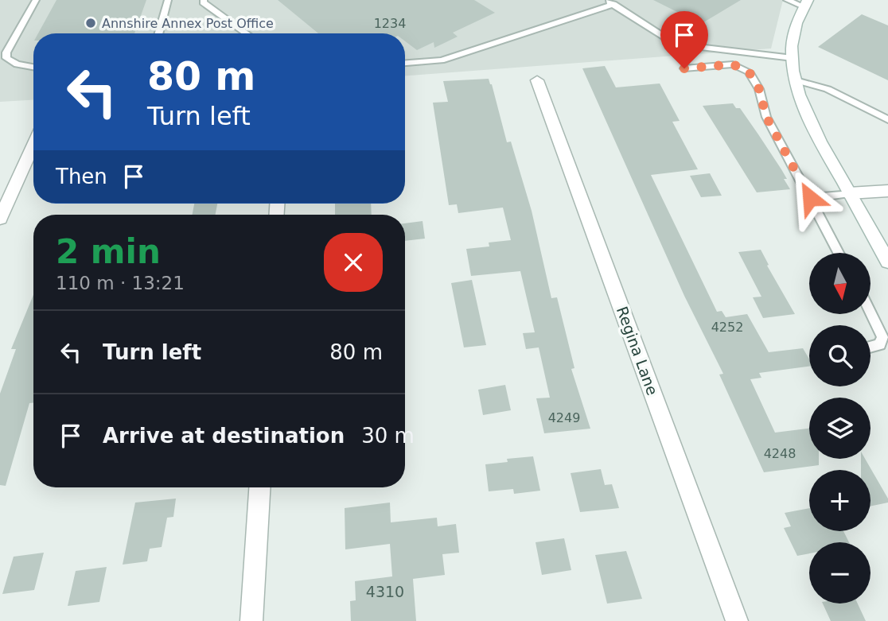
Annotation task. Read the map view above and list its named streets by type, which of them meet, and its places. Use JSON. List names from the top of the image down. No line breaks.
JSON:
{"streets":{"street":["Regina Lane"]},"places":["Annshire Annex Post Office"],"house_numbers":["1234","4252","4249","4248","4310"],"north":"bottom","page":{"turn":["80 m","Turn left"],"then":"Then","heading":["2 min","110 m · 13:21"],"map_buttons":["+","−"],"list":[{"name":"Turn left","value":"80 m"},{"name":"Arrive at destination","value":"30 m"}]}}
